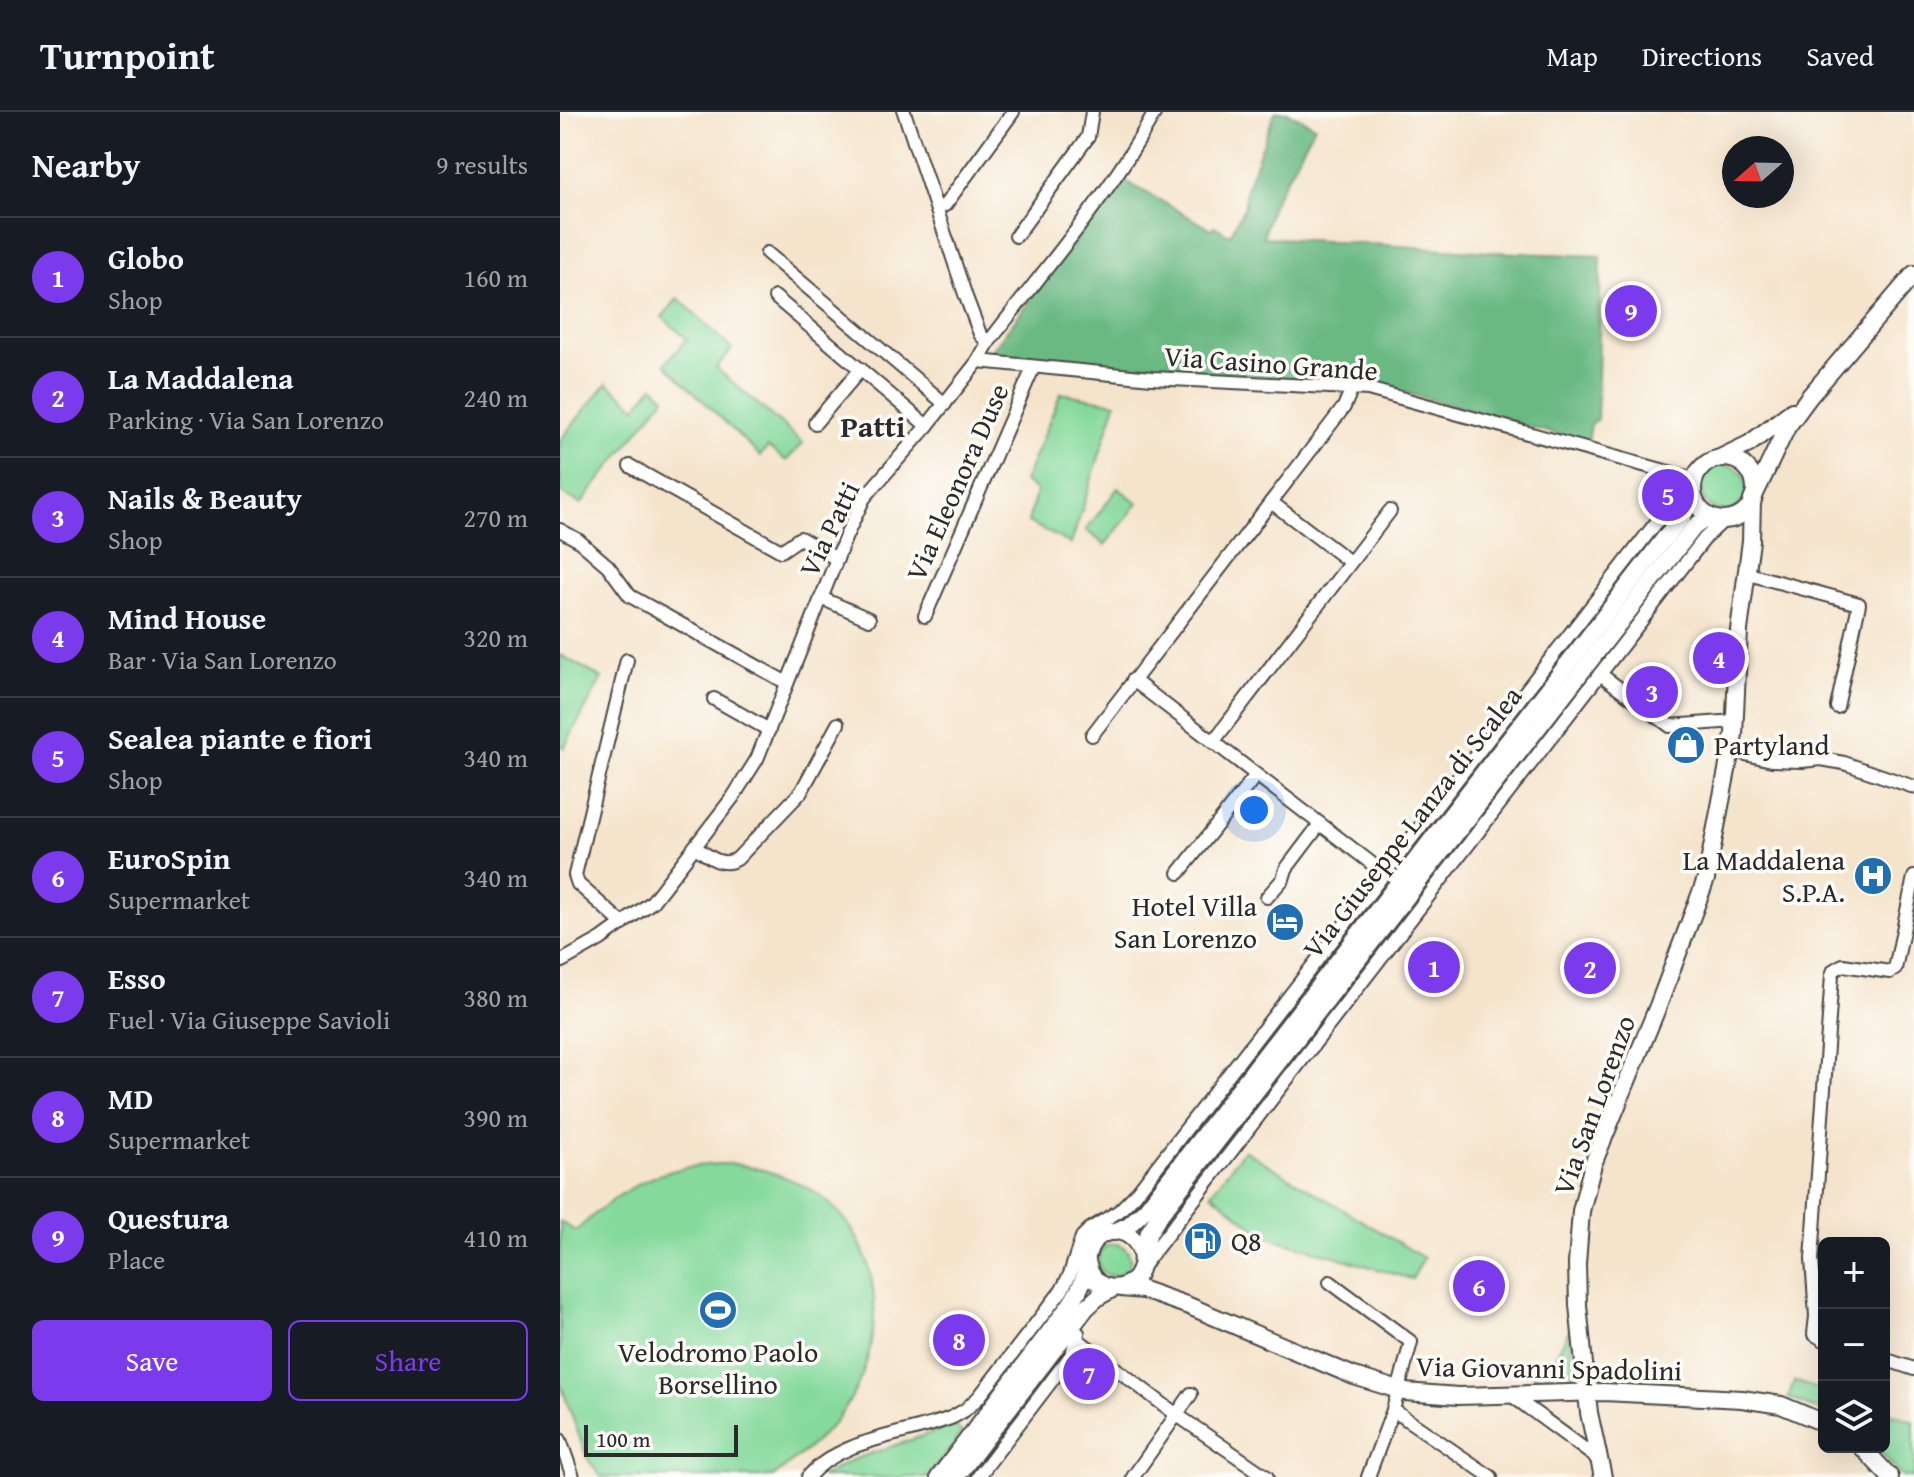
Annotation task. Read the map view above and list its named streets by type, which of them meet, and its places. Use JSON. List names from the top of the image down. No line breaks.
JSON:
{"streets":{"street":["Via Casino Grande","Via Eleonora Duse","Via Patti","Via Giuseppe Lanza di Scalea","Via San Lorenzo","Via Giovanni Spadolini"]},"crossings":[["Via Casino Grande","Via Eleonora Duse"],["Via Casino Grande","Via Patti"],["Via Casino Grande","Via Giuseppe Lanza di Scalea"],["Via Casino Grande","Via San Lorenzo"],["Via Giuseppe Lanza di Scalea","Via San Lorenzo"],["Via Giuseppe Lanza di Scalea","Via Giovanni Spadolini"],["Via San Lorenzo","Via Giovanni Spadolini"]],"districts":["Patti"],"places":{"shop":["Partyland"],"hospital":["La Maddalena S.P.A."],"hotel":["Hotel Villa San Lorenzo"],"fuel station":["Q8"],"sports":["Velodromo Paolo Borsellino"]},"scale_bar":"100 m","north":"left","page":{"header":"Turnpoint","nav":["Map","Directions","Saved"],"heading":["Nearby","9 results"],"list":[{"mark":"1","name":"Globo","note":"Shop","value":"160 m"},{"mark":"2","name":"La Maddalena","note":"Parking · Via San Lorenzo","value":"240 m"},{"mark":"3","name":"Nails & Beauty","note":"Shop","value":"270 m"},{"mark":"4","name":"Mind House","note":"Bar · Via San Lorenzo","value":"320 m"},{"mark":"5","name":"Sealea piante e fiori","note":"Shop","value":"340 m"},{"mark":"6","name":"EuroSpin","note":"Supermarket","value":"340 m"},{"mark":"7","name":"Esso","note":"Fuel · Via Giuseppe Savioli","value":"380 m"},{"mark":"8","name":"MD","note":"Supermarket","value":"390 m"},{"mark":"9","name":"Questura","note":"Place","value":"410 m"}],"pins":["9","5","4","3","1","2","6","8","7"],"map_buttons":["+","−"],"buttons":["Save","Share"],"scale":"100 m"}}
